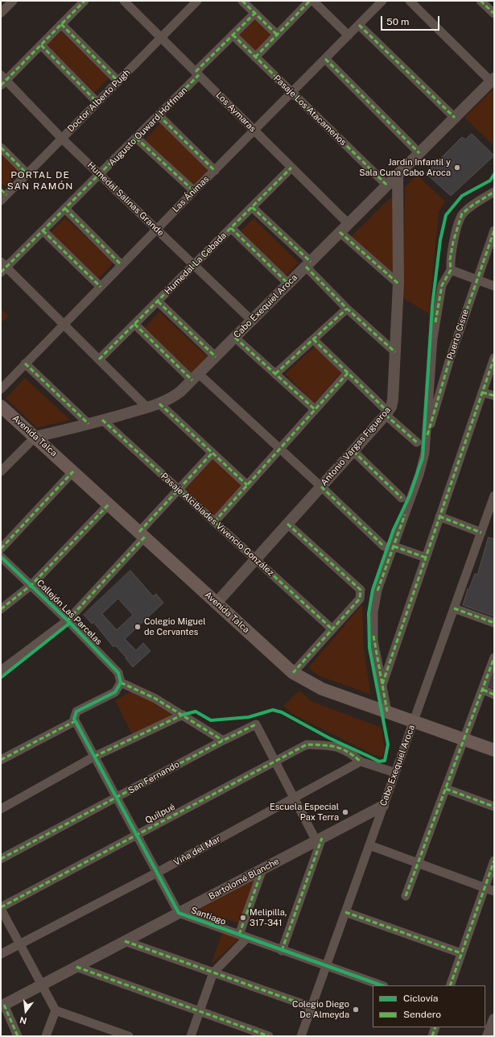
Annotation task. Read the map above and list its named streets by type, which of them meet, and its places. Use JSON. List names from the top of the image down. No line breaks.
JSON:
{"streets":{"main road":["Avenida Talca"],"street":["Doctor Alberto Pugh","Pasaje Los Atacameños","Los Aymaras","Augusto Ouward Hoffman","Las Ánimas","Humedal Salinas Grande","Humedal La Cebada","Cabo Exequiel Aroca","Puerto Cisne","Antonio Vargas Figueroa","Pasaje Alcibiades Vivencio González","Callejón Las Parcelas","San Fernando","Quilpué","Viña del Mar","Bartolomé Blanche","Santiago"]},"crossings":[["Doctor Alberto Pugh","Los Aymaras"],["Doctor Alberto Pugh","Humedal Salinas Grande"],["Pasaje Los Atacameños","Augusto Ouward Hoffman"],["Pasaje Los Atacameños","Las Ánimas"],["Pasaje Los Atacameños","Cabo Exequiel Aroca"],["Los Aymaras","Augusto Ouward Hoffman"],["Los Aymaras","Las Ánimas"],["Los Aymaras","Humedal La Cebada"],["Los Aymaras","Cabo Exequiel Aroca"],["Augusto Ouward Hoffman","Humedal Salinas Grande"],["Las Ánimas","Humedal Salinas Grande"],["Humedal Salinas Grande","Humedal La Cebada"],["Humedal Salinas Grande","Cabo Exequiel Aroca"],["Cabo Exequiel Aroca","Avenida Talca"],["Cabo Exequiel Aroca","Antonio Vargas Figueroa"],["Cabo Exequiel Aroca","Pasaje Alcibiades Vivencio González"],["Cabo Exequiel Aroca","Bartolomé Blanche"],["Cabo Exequiel Aroca","Santiago"],["Avenida Talca","Antonio Vargas Figueroa"],["Antonio Vargas Figueroa","Pasaje Alcibiades Vivencio González"],["San Fernando","Quilpué"],["San Fernando","Santiago"],["Quilpué","Viña del Mar"],["Quilpué","Santiago"],["Viña del Mar","Santiago"],["Bartolomé Blanche","Santiago"]],"districts":["PORTAL DE SAN RAMÓN"],"places":["Jardin Infantil y Sala Cuna Cabo Aroca","Colegio Miguel de Cervantes","Escuela Especial Pax Terra","Melipilla, 317-341","Colegio Diego De Almeyda"],"legend":["Ciclovía","Sendero"],"scale_bar":"50 m","north":"bottom"}
